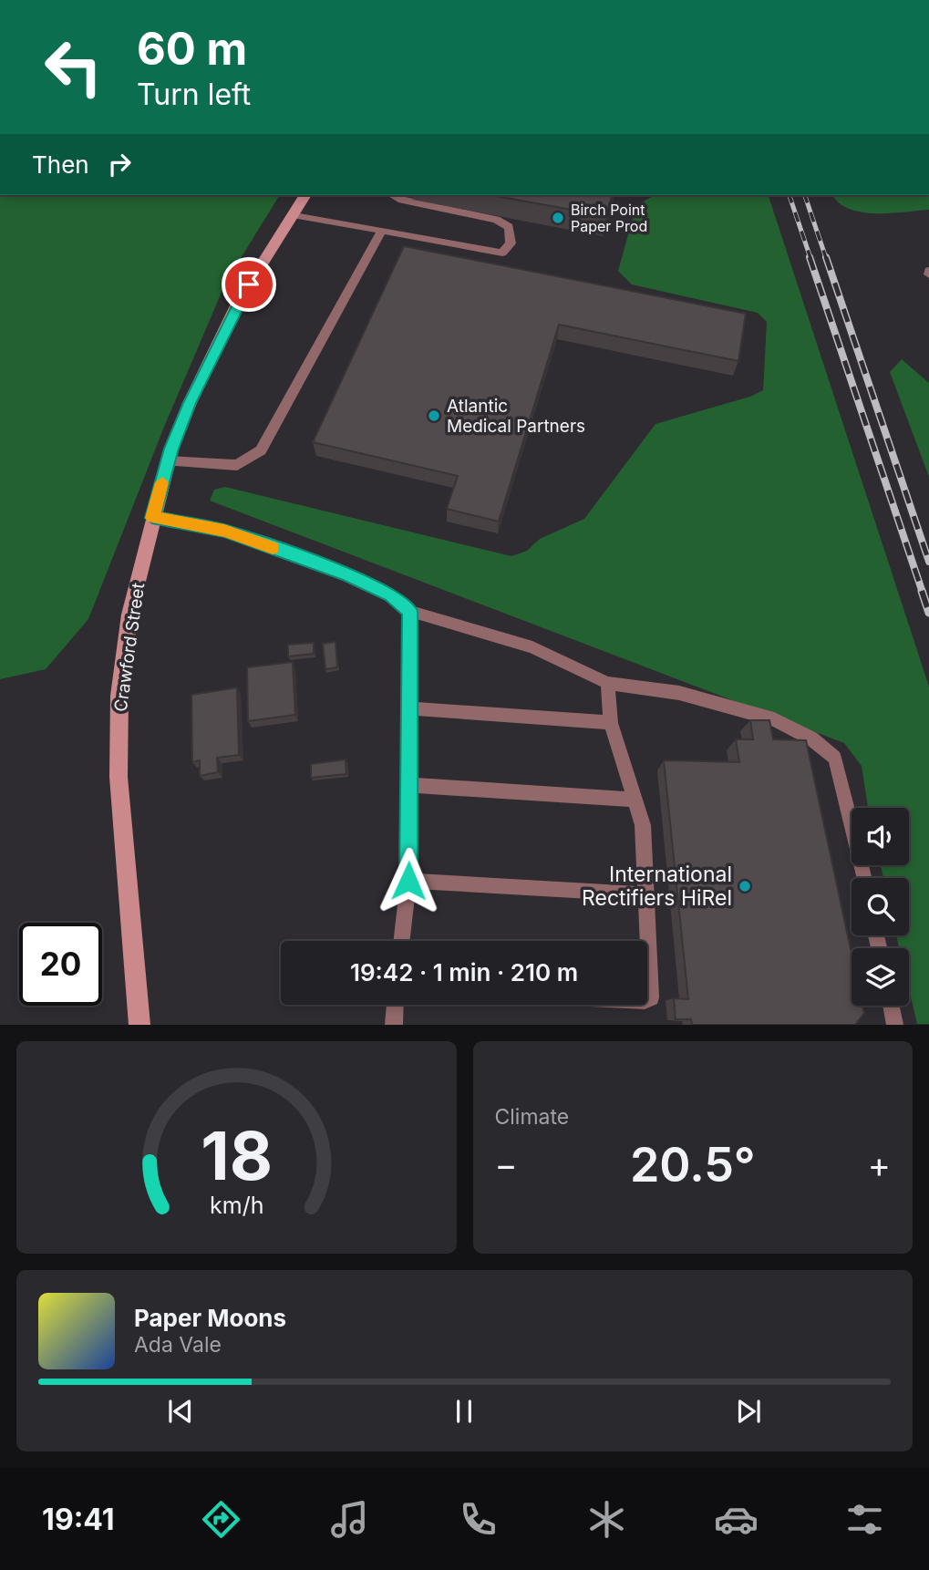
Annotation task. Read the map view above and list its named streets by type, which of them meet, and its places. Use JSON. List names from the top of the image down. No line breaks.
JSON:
{"streets":{"main road":["Crawford Street"]},"places":["Birch Point Paper Prod","Atlantic Medical Partners","International Rectifiers HiRel"],"page":{"turn":["60 m","Turn left"],"then":"Then","limit":"20","trip":"19:42 · 1 min · 210 m","tile":"Climate","heat":["−","20.5°","+"],"song":["Paper Moons","Ada Vale"],"tabs":"19:41","gauge":["18","km/h"]}}
